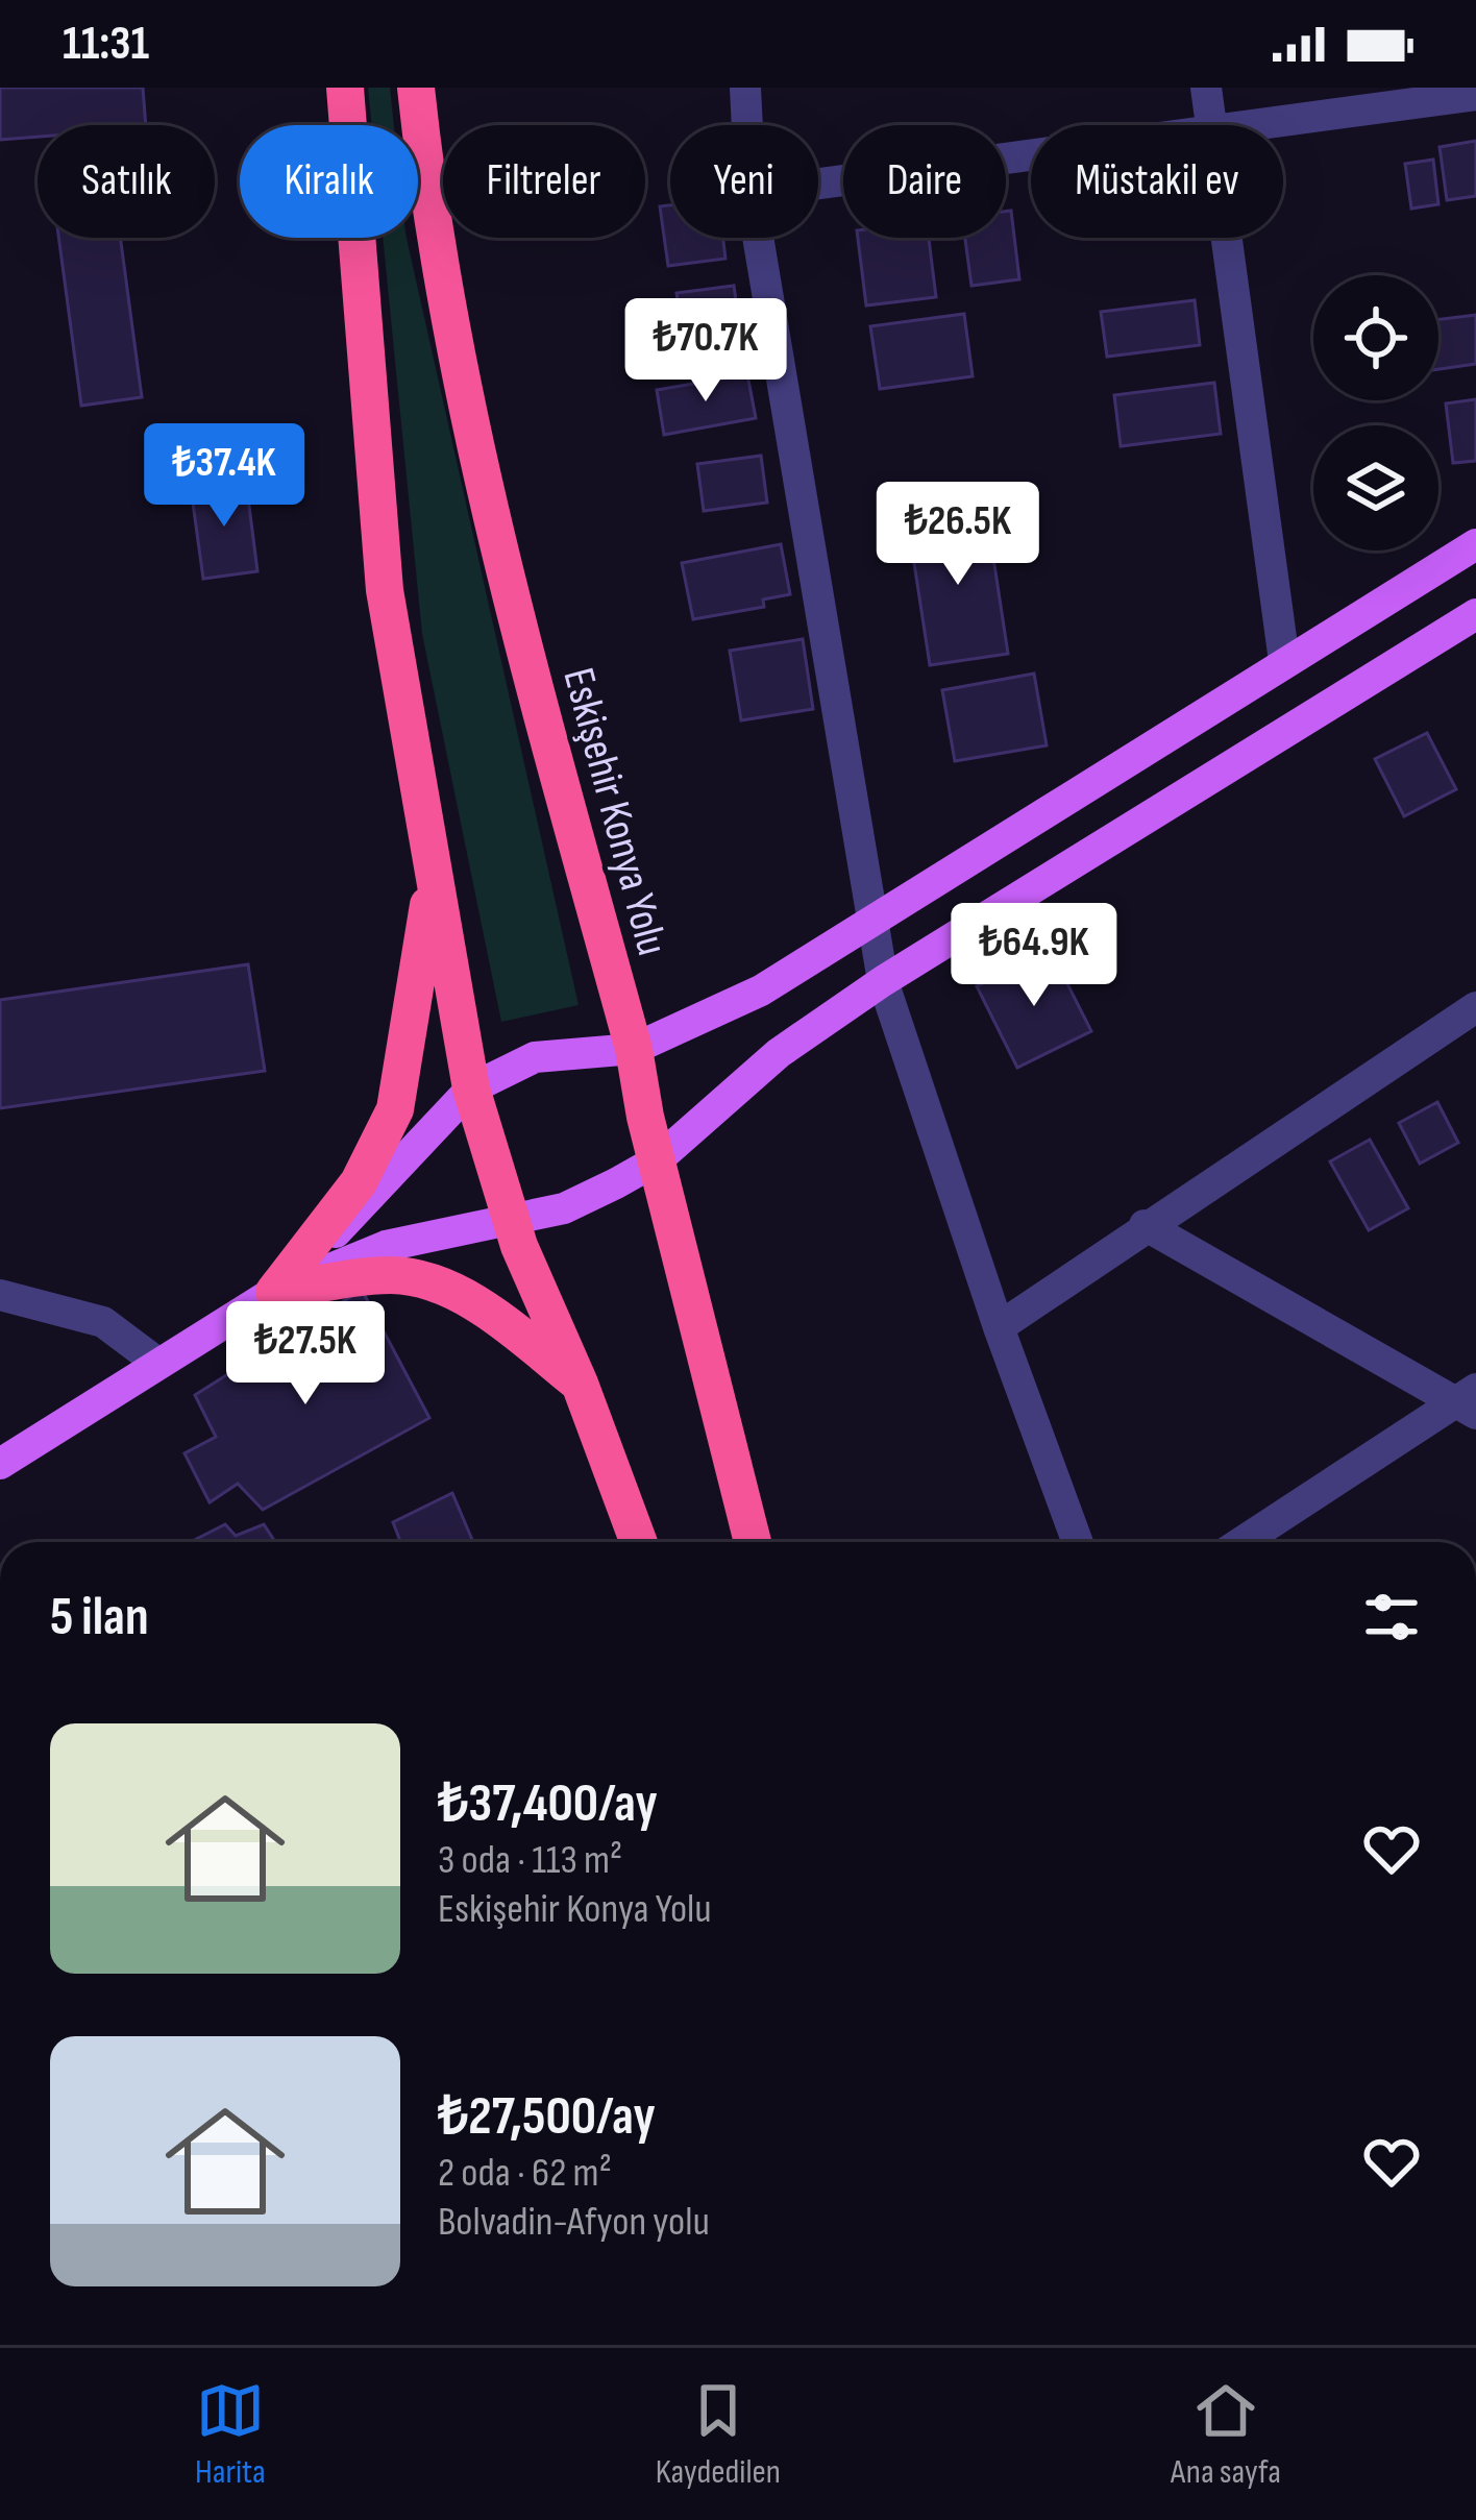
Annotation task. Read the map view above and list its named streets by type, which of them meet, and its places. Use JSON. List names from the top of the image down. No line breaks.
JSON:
{"streets":{"highway":["Eskişehir Konya Yolu"]},"page":{"status":"11:31","chip":["Satılık","Kiralık","Filtreler","Yeni","Daire","Müstakil ev"],"price":["₺70.7K","₺37.4K","₺26.5K","₺64.9K","₺27.5K"],"heading":"5 ilan","list":[{"name":"₺37,400/ay","note":"3 oda · 113 m² · Eskişehir Konya Yolu"},{"name":"₺27,500/ay","note":"2 oda · 62 m² · Bolvadin-Afyon yolu"}],"tabs":["Harita","Kaydedilen","Ana sayfa"]}}
